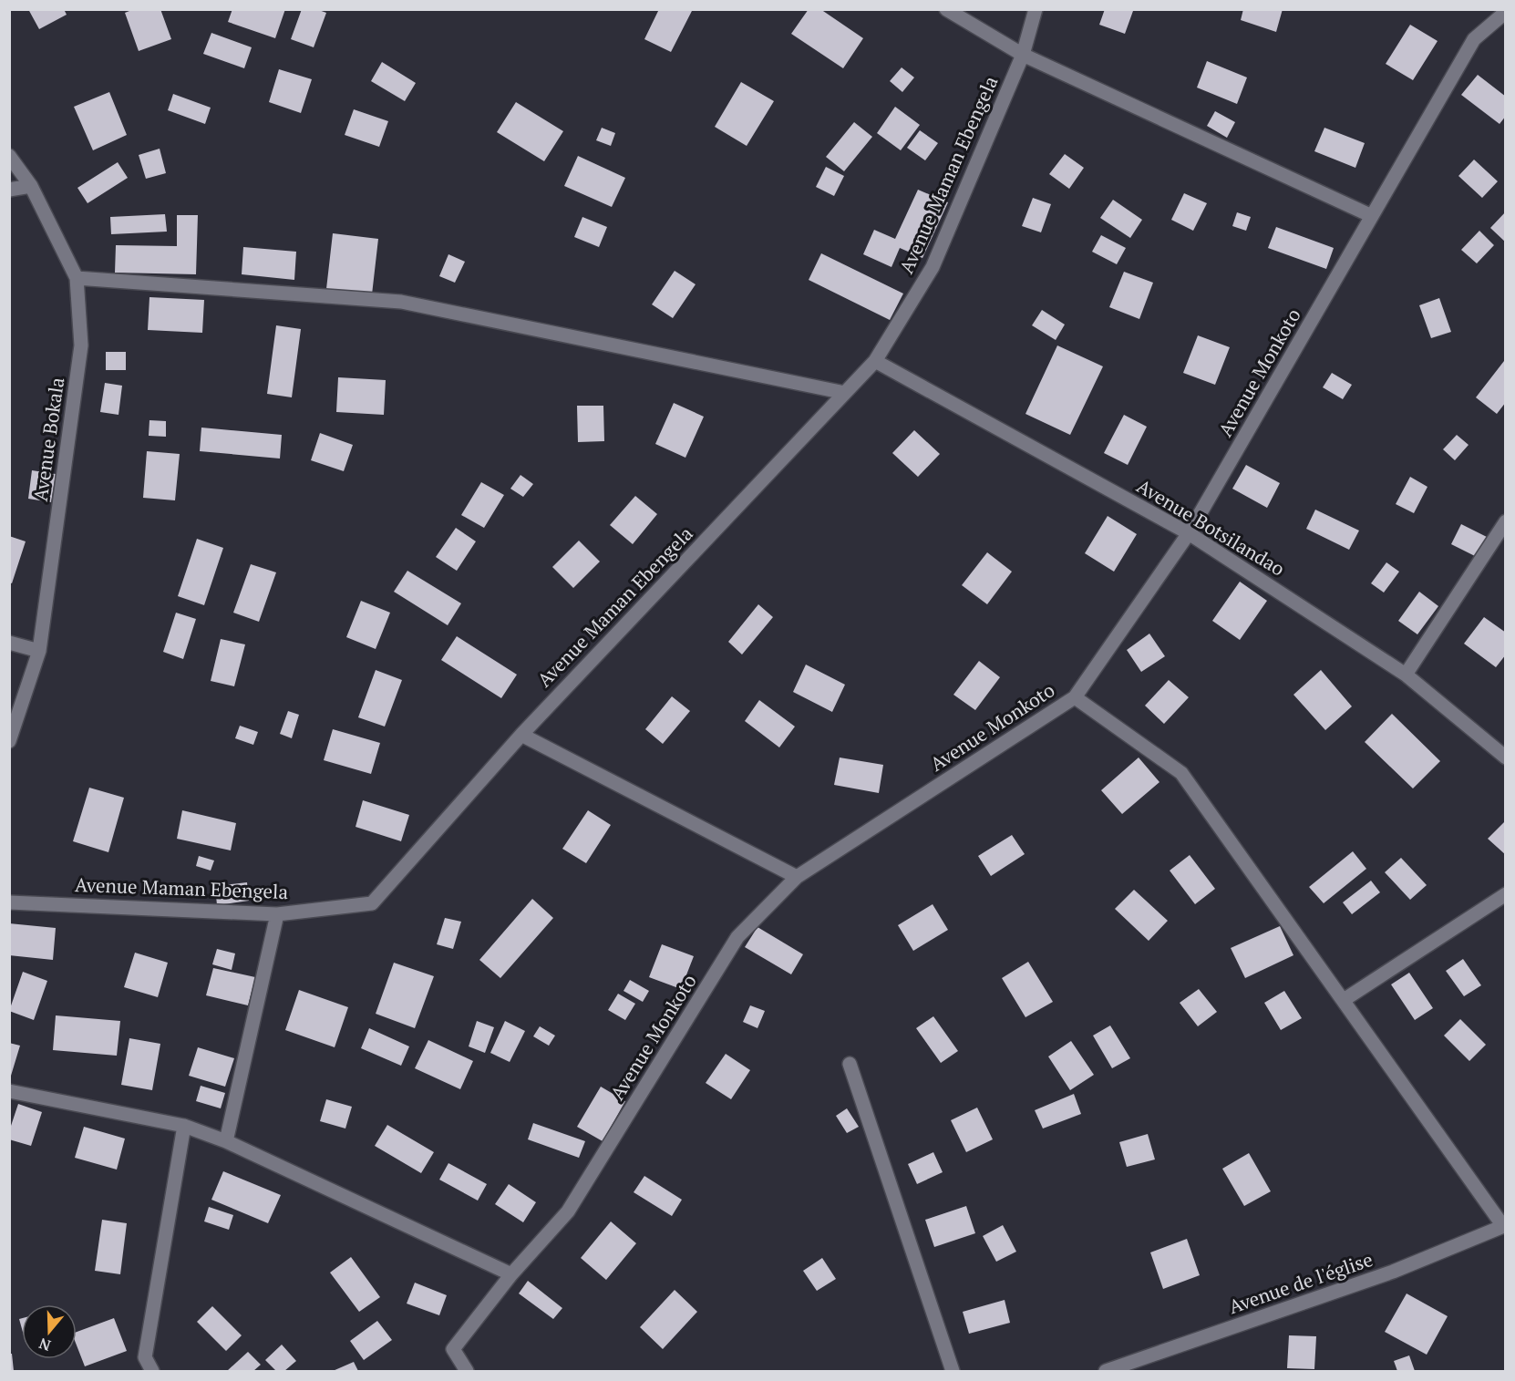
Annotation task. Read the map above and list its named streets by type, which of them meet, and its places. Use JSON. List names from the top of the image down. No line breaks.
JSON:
{"streets":{"street":["Avenue Maman Ebengela","Avenue Monkoto","Avenue Bokala","Avenue Botsilandao","Avenue de l'église"]},"crossings":[["Avenue Maman Ebengela","Avenue Botsilandao"],["Avenue Monkoto","Avenue Botsilandao"]],"north":"bottom"}
